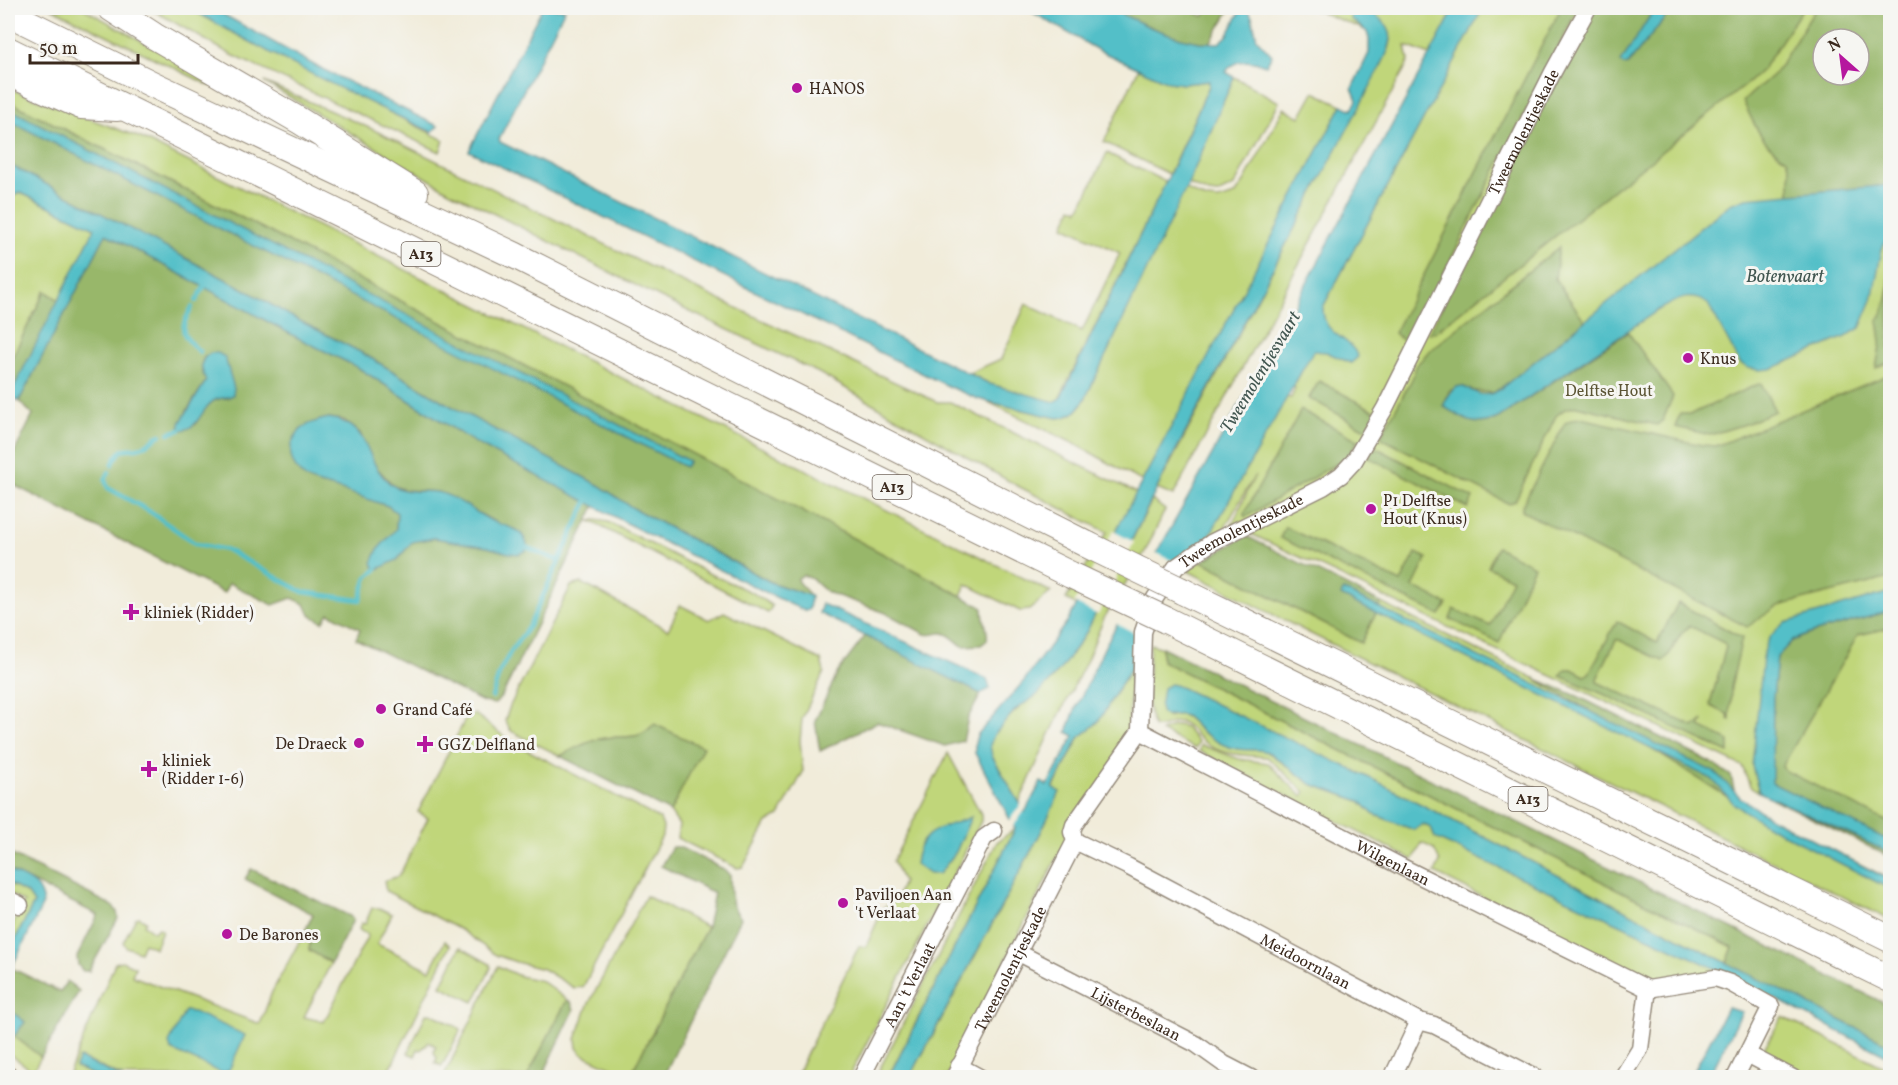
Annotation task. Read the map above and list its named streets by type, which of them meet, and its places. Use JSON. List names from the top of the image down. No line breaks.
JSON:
{"streets":{"highway":["A13"],"street":["Tweemolentjeskade","Wilgenlaan","Meidoornlaan","Aan 't Verlaat","Lijsterbeslaan"]},"crossings":[["Tweemolentjeskade","Wilgenlaan"],["Tweemolentjeskade","Meidoornlaan"],["Tweemolentjeskade","Lijsterbeslaan"]],"water":["Botenvaart","Tweemolentjesvaart"],"parks":["Delftse Hout"],"places":{"other":["HANOS","Knus","P1 Delftse Hout (Knus)","Grand Café","De Draeck","Paviljoen Aan 't Verlaat","De Barones"],"health":["kliniek (Ridder)","GGZ Delfland","kliniek (Ridder 1-6)"]},"scale_bar":"50 m","north":"top left"}
